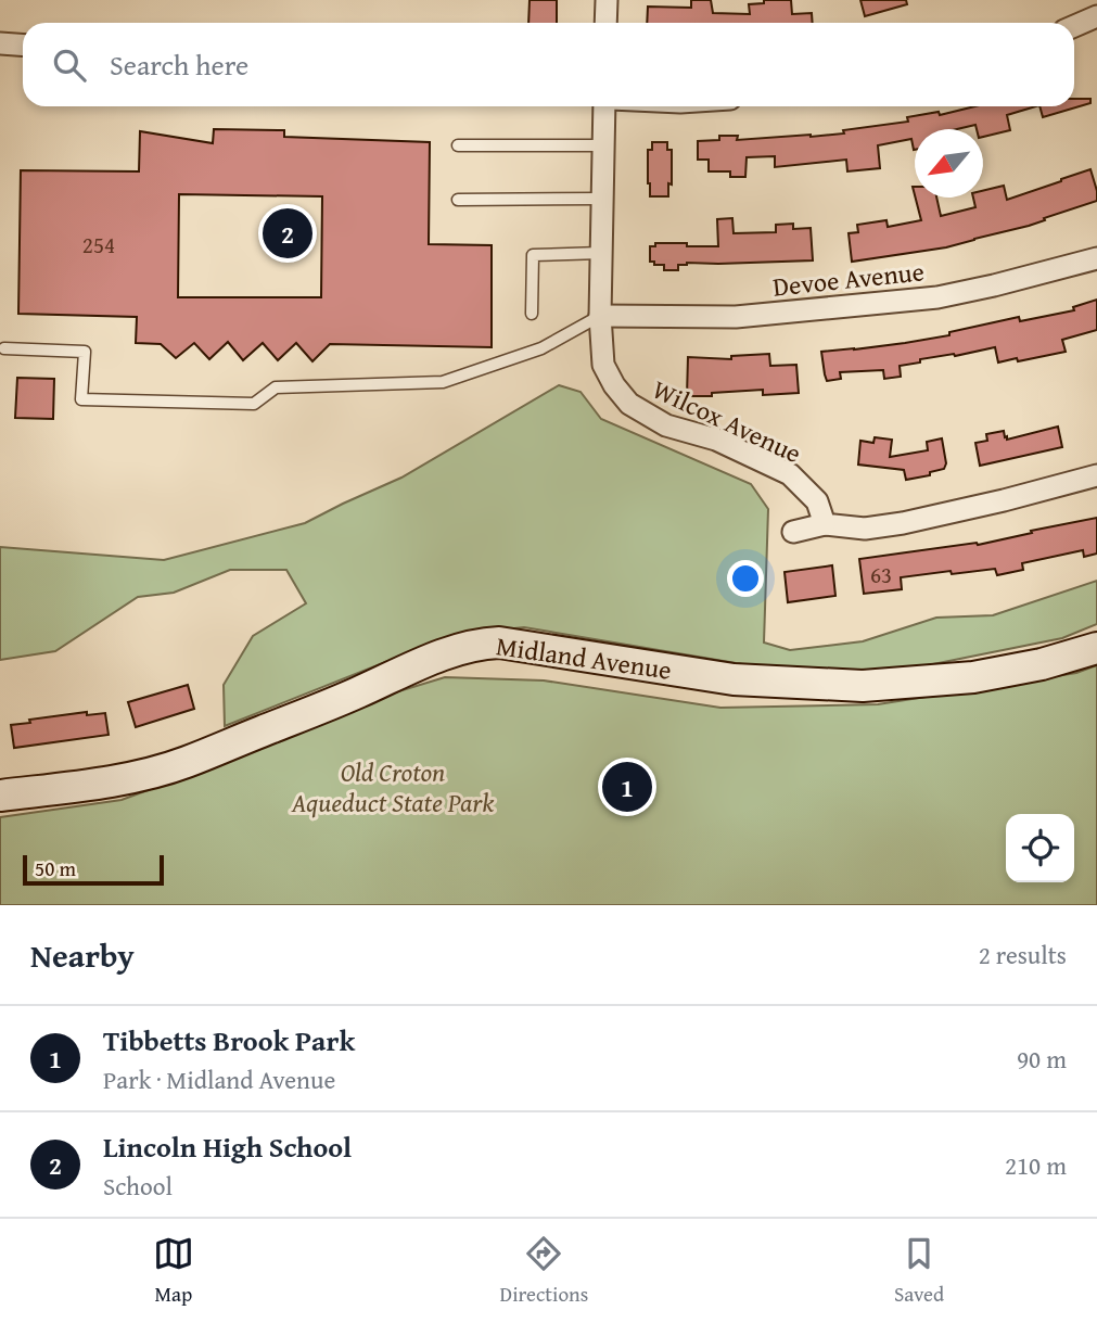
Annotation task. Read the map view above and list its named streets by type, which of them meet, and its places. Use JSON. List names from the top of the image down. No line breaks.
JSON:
{"streets":{"street":["Devoe Avenue","Wilcox Avenue","Midland Avenue"]},"crossings":[["Devoe Avenue","Wilcox Avenue"]],"parks":["Old Croton Aqueduct State Park"],"house_numbers":["254","63"],"scale_bar":"50 m","north":"bottom left","page":{"search":"Search here","pins":["2","1"],"scale":"50 m","heading":["Nearby","2 results"],"list":[{"mark":"1","name":"Tibbetts Brook Park","note":"Park · Midland Avenue","value":"90 m"},{"mark":"2","name":"Lincoln High School","note":"School","value":"210 m"}],"nav":["Map","Directions","Saved"]}}
